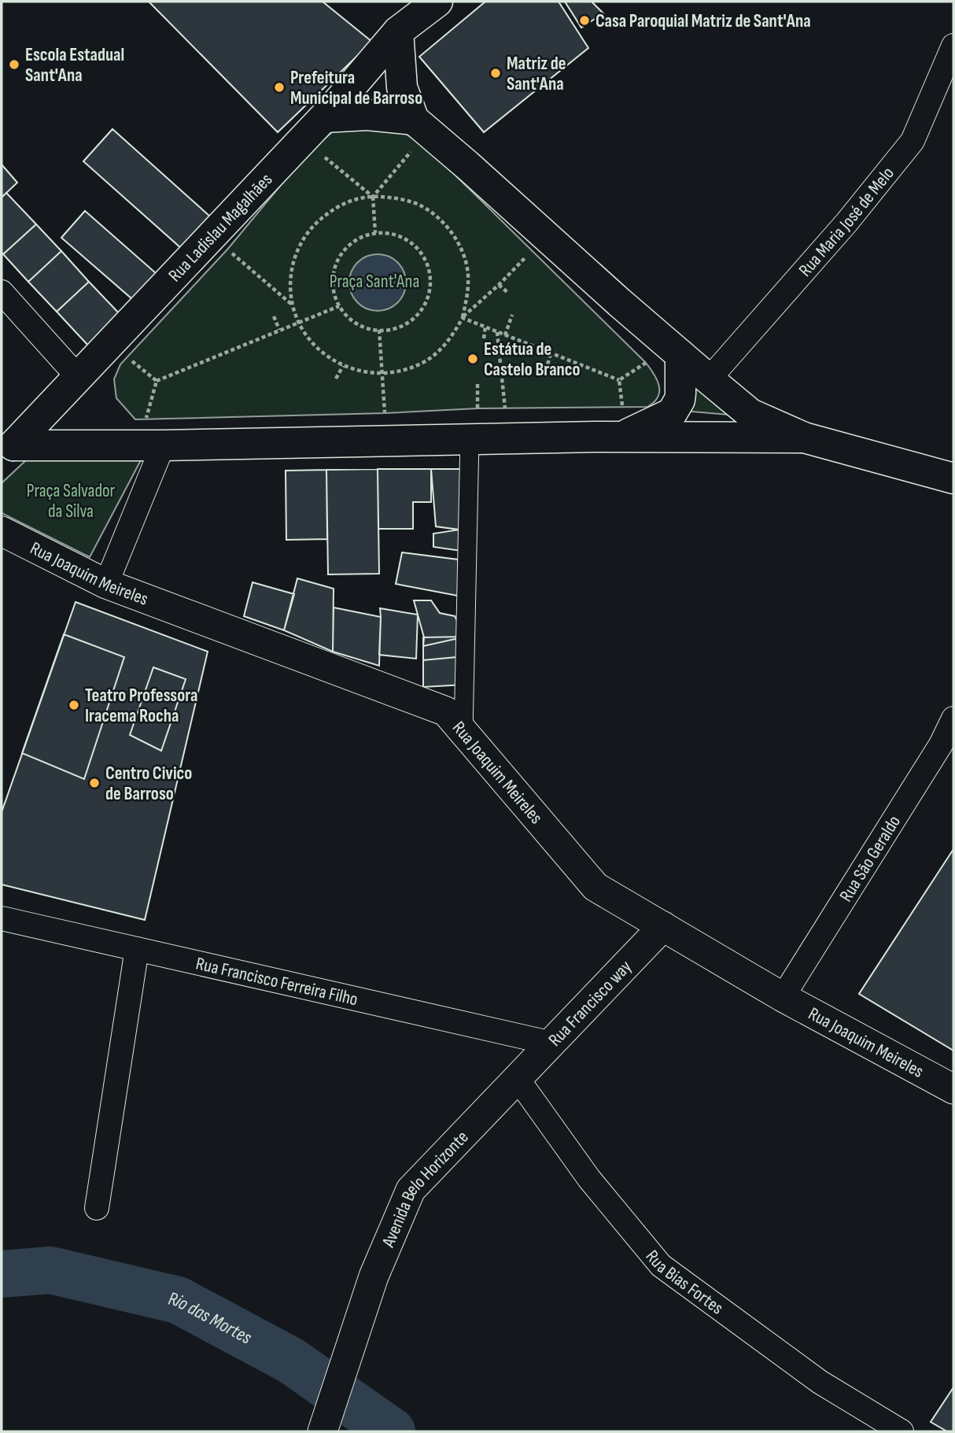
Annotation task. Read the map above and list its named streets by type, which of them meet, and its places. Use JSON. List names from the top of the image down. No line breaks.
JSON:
{"streets":{"main road":["Rua Ladislau Magalhães"],"street":["Rua Maria José de Melo","Rua Joaquim Meireles","Rua São Geraldo","Rua Francisco Ferreira Filho","Rua Francisco way","Avenida Belo Horizonte","Rua Bias Fortes"]},"crossings":[["Rua Joaquim Meireles","Rua São Geraldo"],["Rua Joaquim Meireles","Rua Francisco way"],["Rua Francisco Ferreira Filho","Rua Francisco way"],["Rua Francisco way","Avenida Belo Horizonte"],["Rua Francisco way","Rua Bias Fortes"],["Avenida Belo Horizonte","Rua Bias Fortes"]],"water":["Rio das Mortes"],"parks":["Praça Sant'Ana","Praça Salvador da Silva"],"places":["Casa Paroquial Matriz de Sant'Ana","Escola Estadual Sant'Ana","Matriz de Sant'Ana","Prefeitura Municipal de Barroso","Estátua de Castelo Branco","Teatro Professora Iracema Rocha","Centro Civico de Barroso"]}
